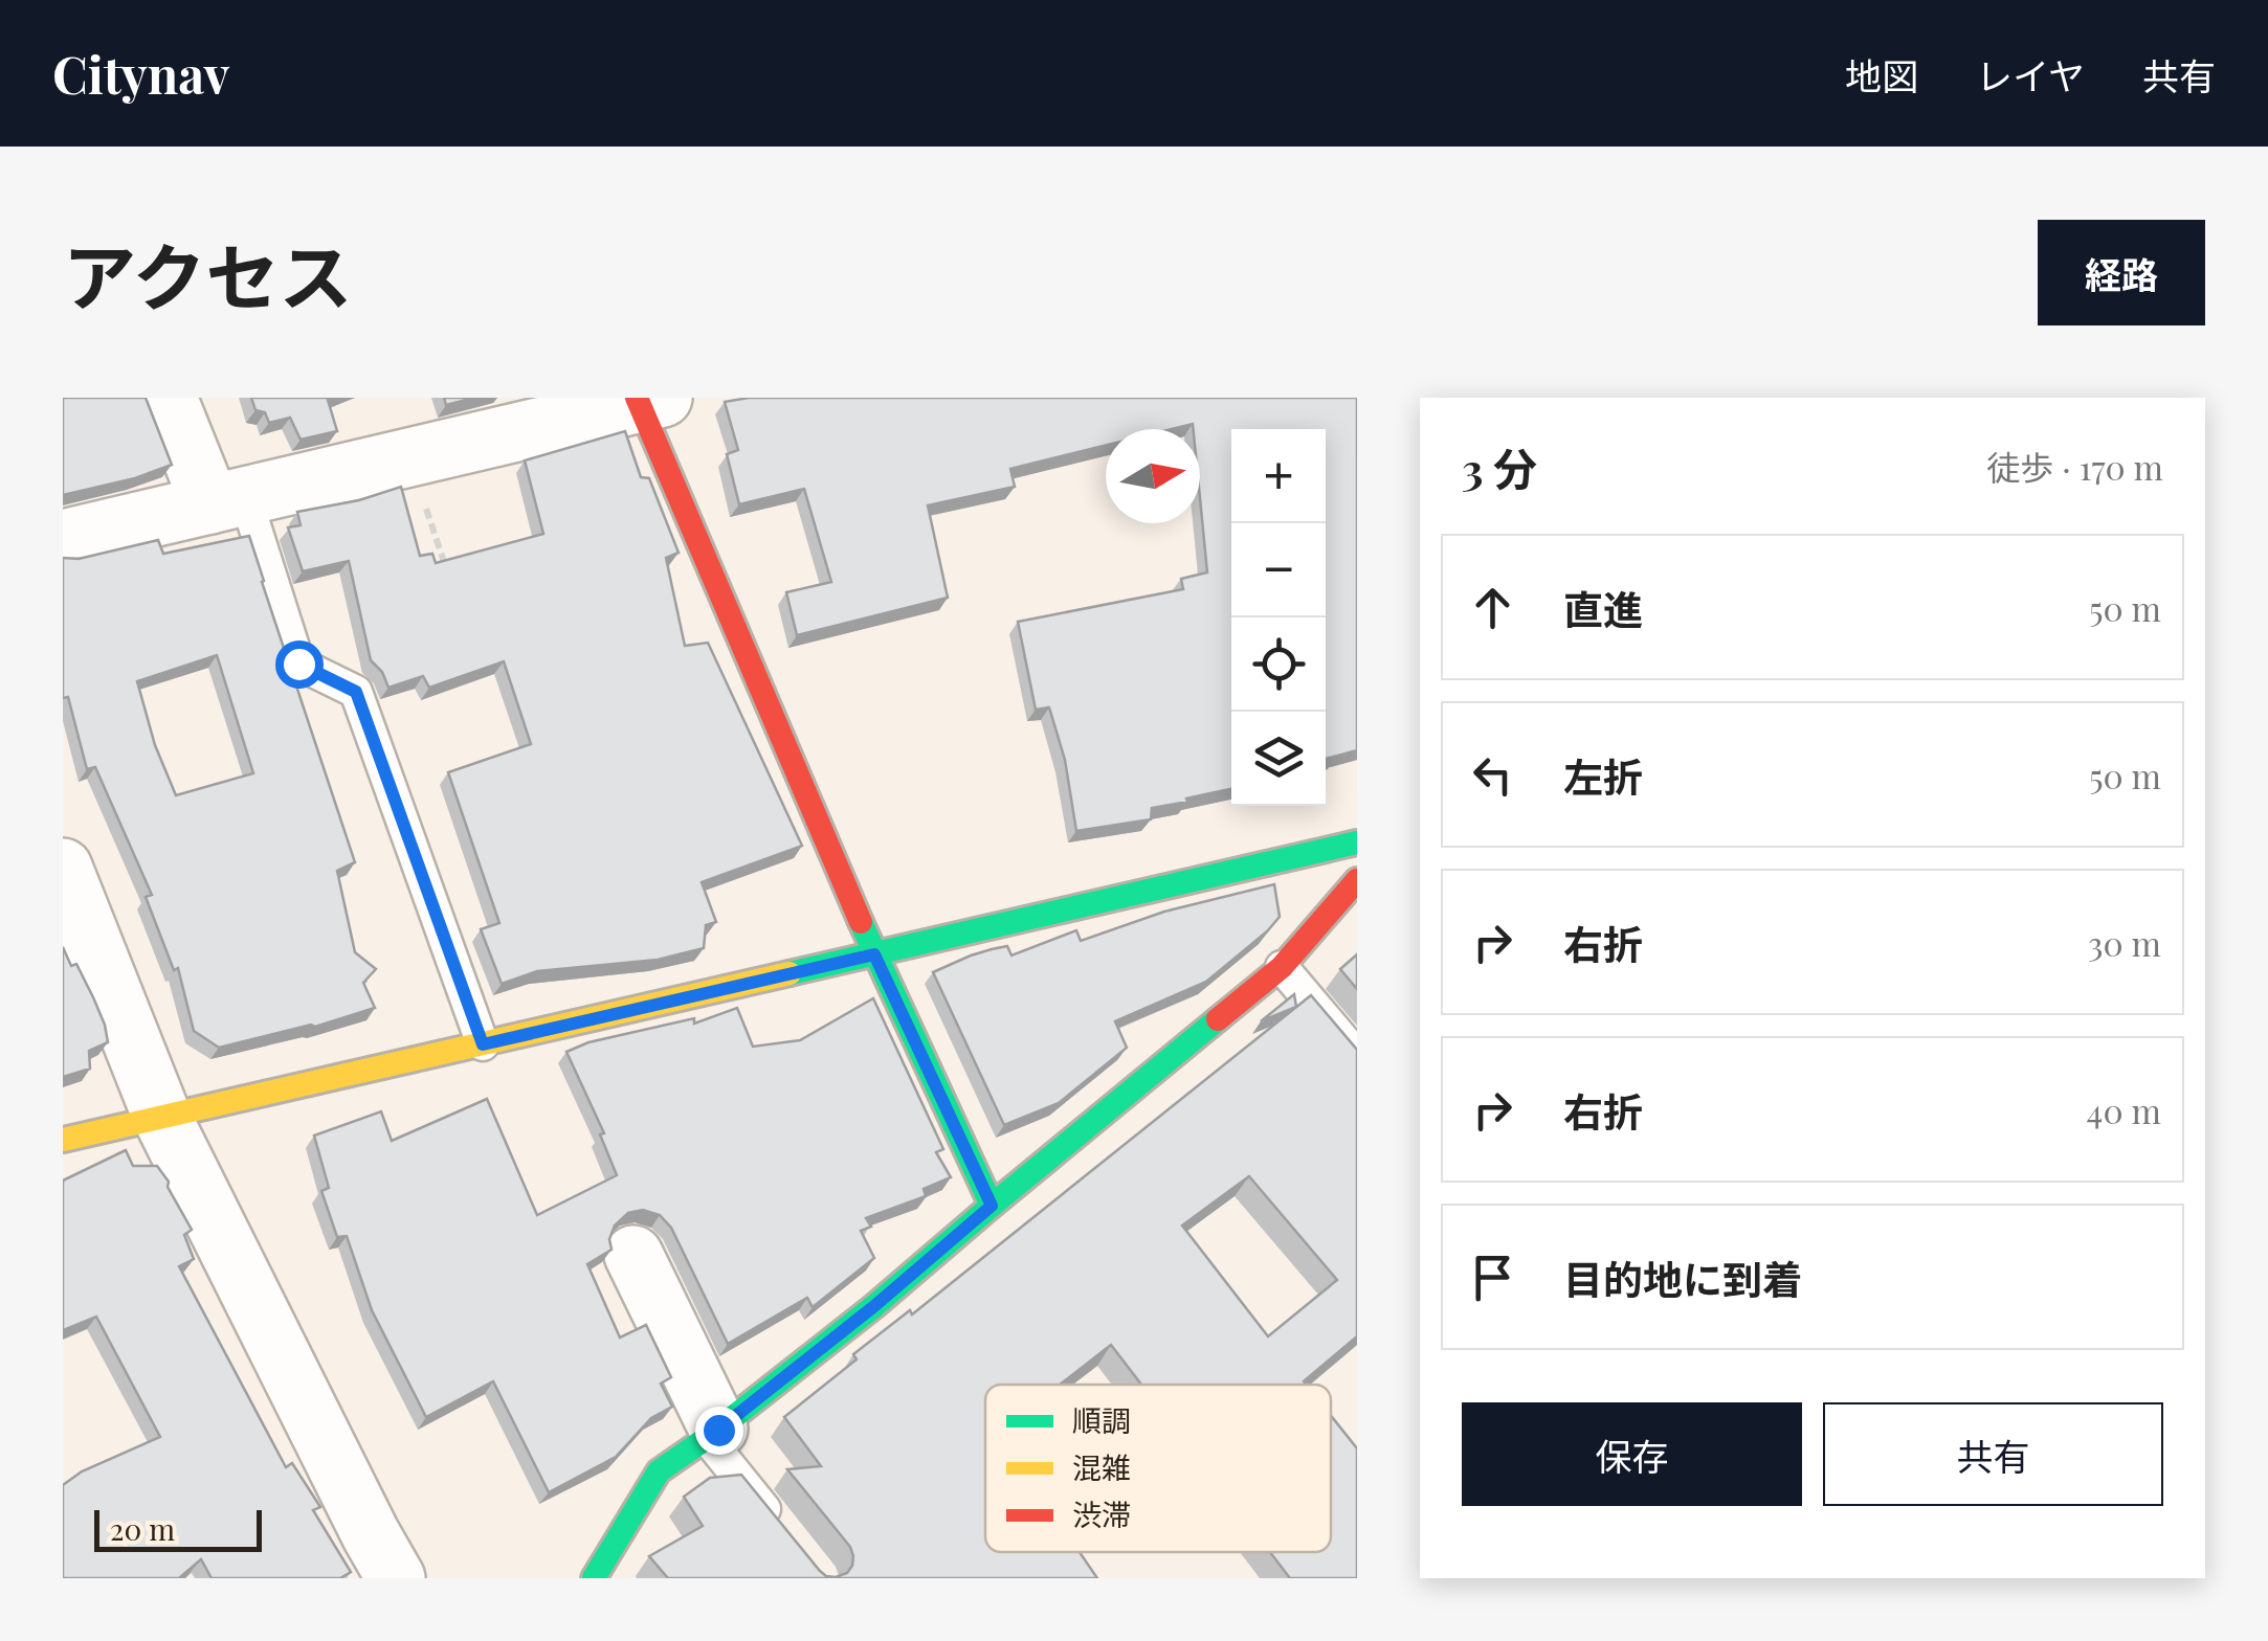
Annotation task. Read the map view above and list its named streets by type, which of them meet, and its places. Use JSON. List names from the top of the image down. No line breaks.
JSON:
{"legend":["順調","混雑","渋滞"],"scale_bar":"20 m","north":"right","page":{"header":"Citynav","nav":["地図","レイヤ","共有"],"title":"アクセス","buttons":["経路",["保存","共有"]],"heading":["3 分","徒歩 · 170 m"],"map_buttons":["+","−"],"list":[["直進","50 m"],["左折","50 m"],["右折","30 m"],["右折","40 m"],"目的地に到着"],"scale":"20 m"}}
